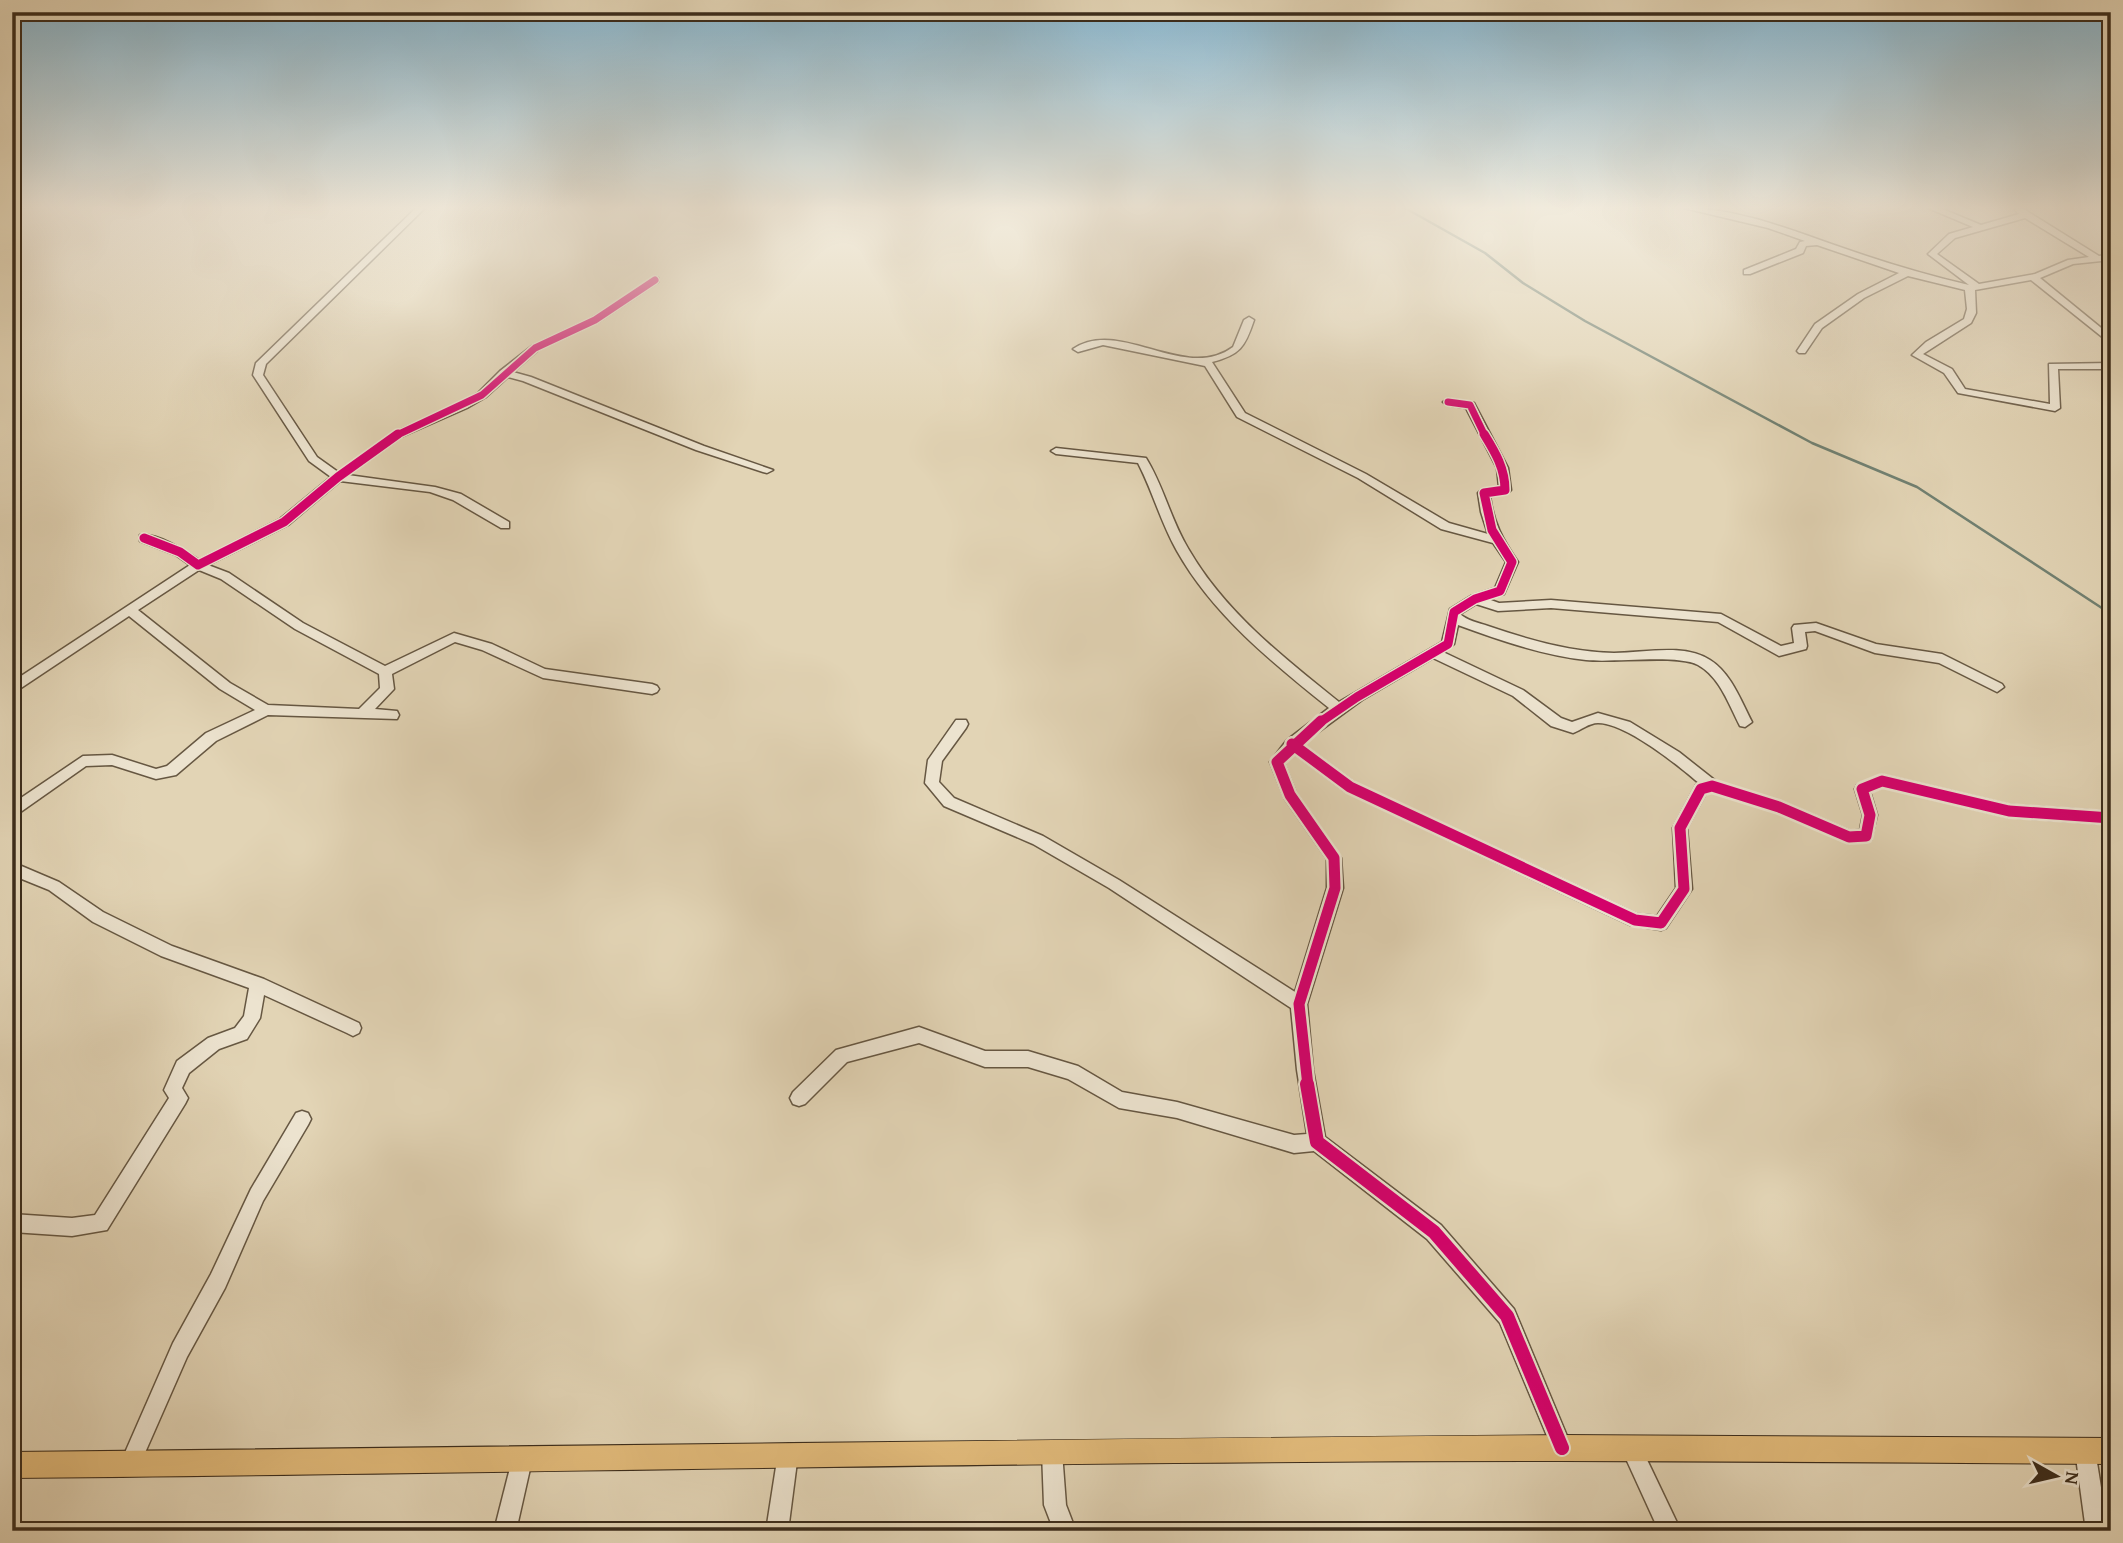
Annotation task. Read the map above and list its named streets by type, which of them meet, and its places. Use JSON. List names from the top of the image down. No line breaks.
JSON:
{"north":"right"}
